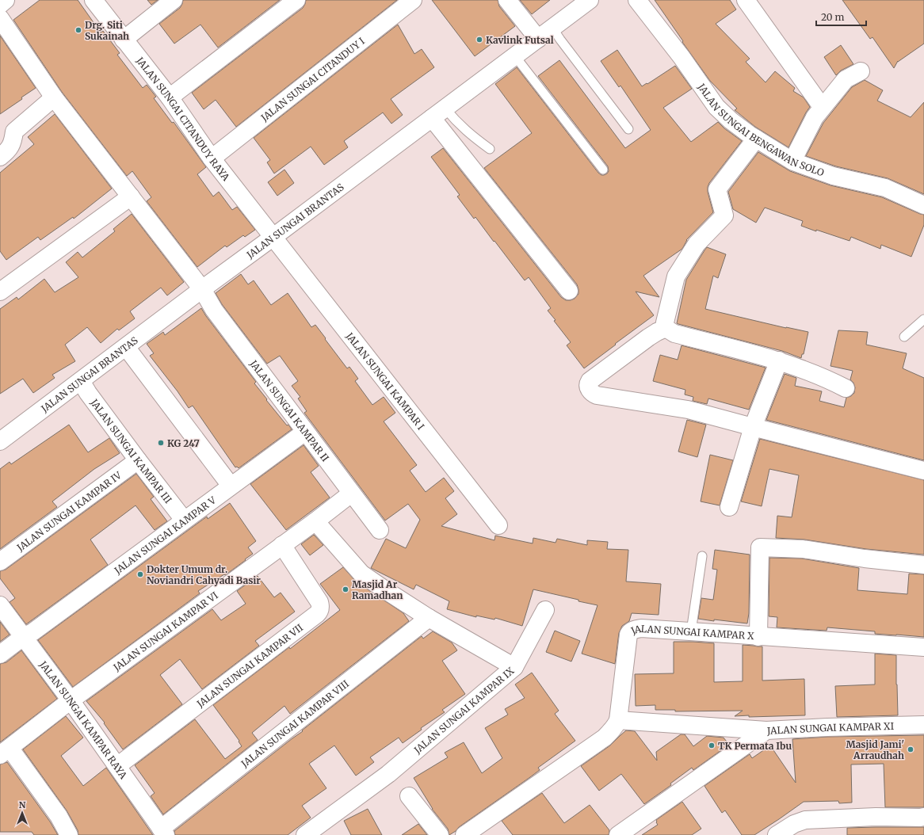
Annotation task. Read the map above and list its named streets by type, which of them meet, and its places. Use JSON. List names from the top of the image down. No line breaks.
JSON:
{"streets":{"street":["JALAN SUNGAI CITANDUY I","JALAN SUNGAI CITANDUY RAYA","JALAN SUNGAI BENGAWAN SOLO","JALAN SUNGAI BRANTAS","JALAN SUNGAI KAMPAR I","JALAN SUNGAI KAMPAR II","JALAN SUNGAI KAMPAR III","JALAN SUNGAI KAMPAR IV","JALAN SUNGAI KAMPAR V","JALAN SUNGAI KAMPAR VI","JALAN SUNGAI KAMPAR X","JALAN SUNGAI KAMPAR VII","JALAN SUNGAI KAMPAR IX","JALAN SUNGAI KAMPAR RAYA","JALAN SUNGAI KAMPAR VIII","JALAN SUNGAI KAMPAR XI"]},"crossings":[["JALAN SUNGAI CITANDUY I","JALAN SUNGAI CITANDUY RAYA"],["JALAN SUNGAI CITANDUY RAYA","JALAN SUNGAI BRANTAS"],["JALAN SUNGAI CITANDUY RAYA","JALAN SUNGAI KAMPAR I"],["JALAN SUNGAI BRANTAS","JALAN SUNGAI KAMPAR I"],["JALAN SUNGAI BRANTAS","JALAN SUNGAI KAMPAR II"],["JALAN SUNGAI BRANTAS","JALAN SUNGAI KAMPAR III"],["JALAN SUNGAI KAMPAR II","JALAN SUNGAI KAMPAR V"],["JALAN SUNGAI KAMPAR II","JALAN SUNGAI KAMPAR VI"],["JALAN SUNGAI KAMPAR III","JALAN SUNGAI KAMPAR IV"],["JALAN SUNGAI KAMPAR III","JALAN SUNGAI KAMPAR V"],["JALAN SUNGAI KAMPAR V","JALAN SUNGAI KAMPAR RAYA"],["JALAN SUNGAI KAMPAR VI","JALAN SUNGAI KAMPAR VII"],["JALAN SUNGAI KAMPAR VI","JALAN SUNGAI KAMPAR IX"],["JALAN SUNGAI KAMPAR VI","JALAN SUNGAI KAMPAR RAYA"],["JALAN SUNGAI KAMPAR VII","JALAN SUNGAI KAMPAR RAYA"],["JALAN SUNGAI KAMPAR IX","JALAN SUNGAI KAMPAR VIII"],["JALAN SUNGAI KAMPAR RAYA","JALAN SUNGAI KAMPAR VIII"]],"places":["Drg. Siti Sukainah","Kavlink Futsal","KG 247","Dokter Umum dr. Noviandri Cahyadi Basir","Masjid Ar Ramadhan","TK Permata Ibu","Masjid Jami' Arraudhah"],"scale_bar":"20 m","north":"top"}
